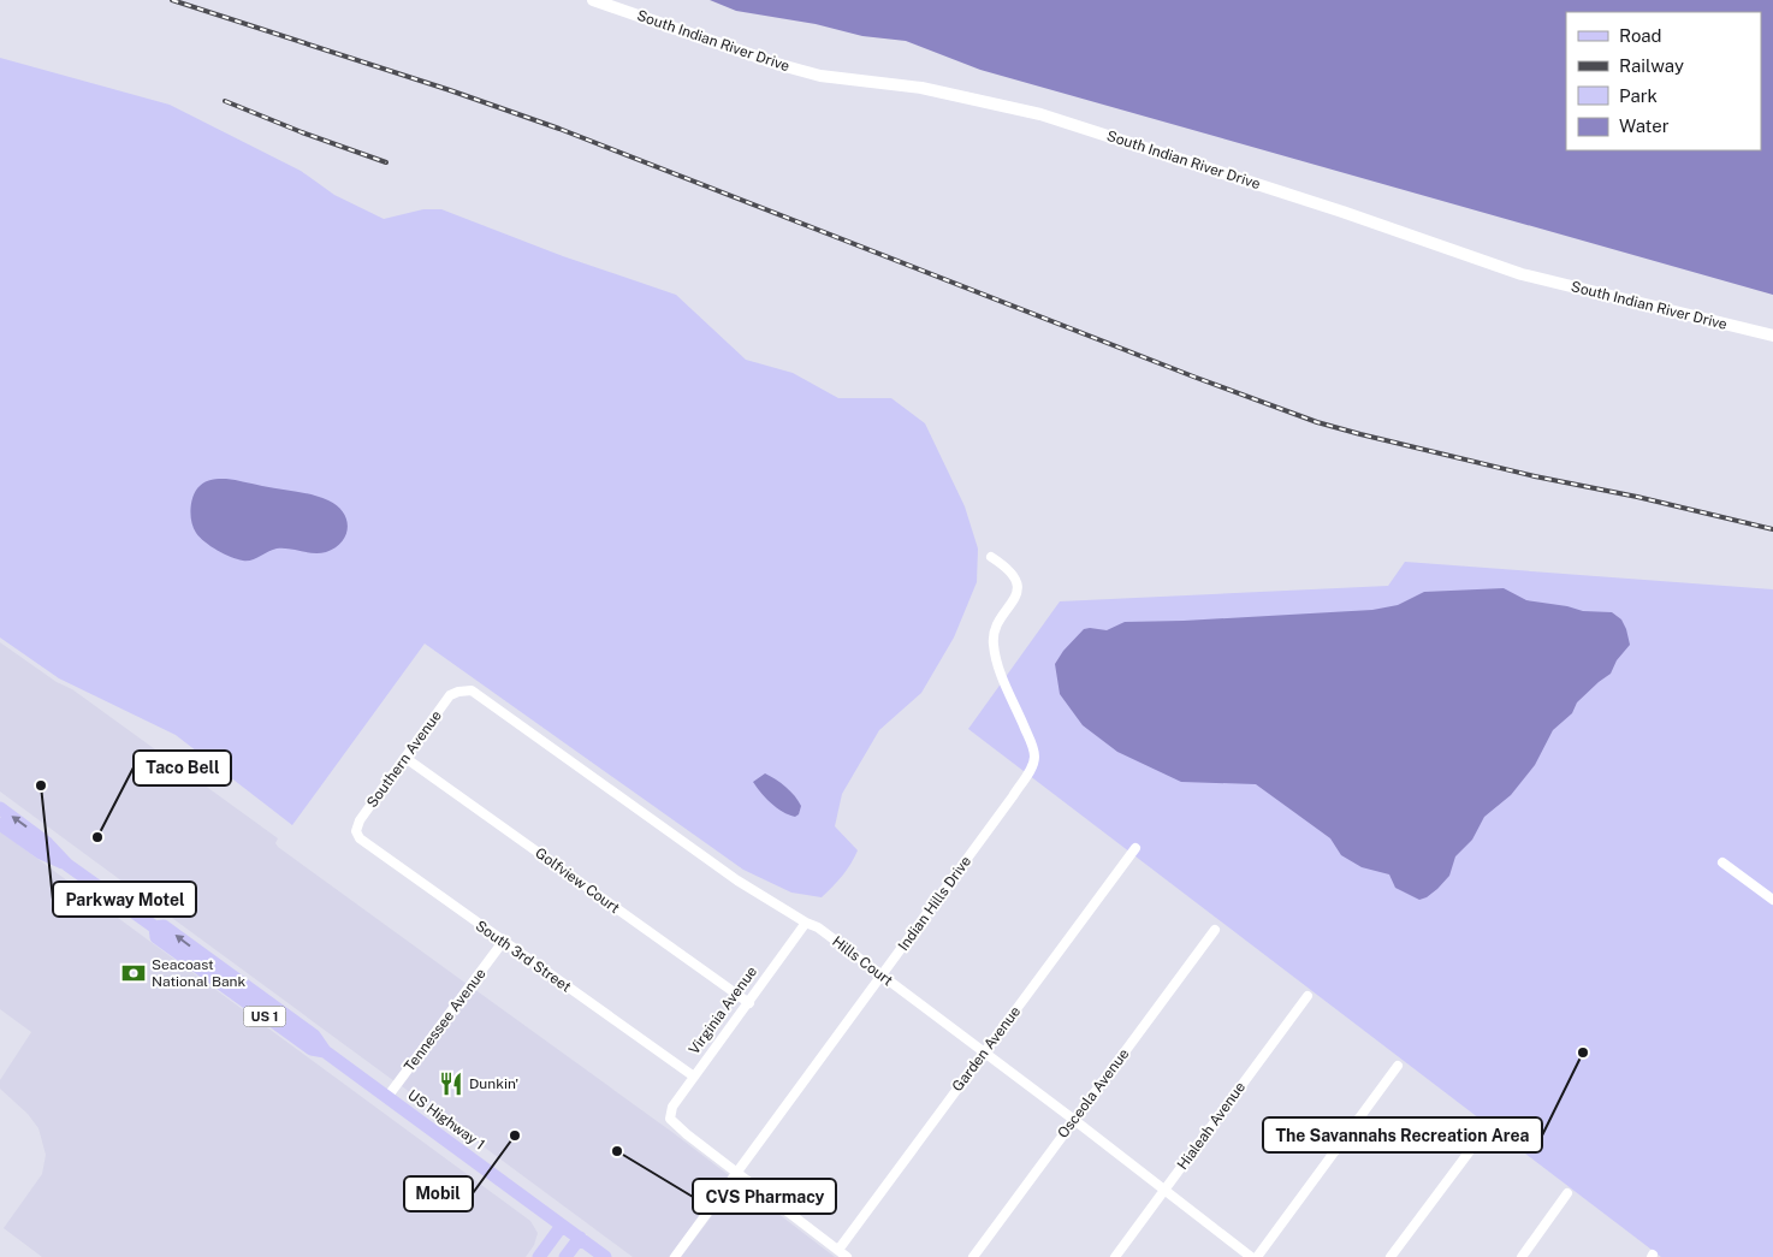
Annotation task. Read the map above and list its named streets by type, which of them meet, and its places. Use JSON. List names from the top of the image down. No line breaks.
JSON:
{"streets":{"main road":["South Indian River Drive","US 1","US Highway 1"],"street":["Southern Avenue","Golfview Court","Indian Hills Drive","South 3rd Street","Hills Court","Virginia Avenue","Tennessee Avenue","Garden Avenue","Osceola Avenue","Hialeah Avenue"]},"crossings":[["Southern Avenue","Golfview Court"],["Southern Avenue","South 3rd Street"],["Southern Avenue","Hills Court"],["Golfview Court","Virginia Avenue"],["Indian Hills Drive","Hills Court"],["Indian Hills Drive","Virginia Avenue"],["South 3rd Street","Virginia Avenue"],["South 3rd Street","Tennessee Avenue"],["Hills Court","Virginia Avenue"],["Hills Court","Garden Avenue"],["Hills Court","Osceola Avenue"],["Hills Court","Hialeah Avenue"],["Tennessee Avenue","US Highway 1"]],"places":{"other":["Parkway Motel","Taco Bell","The Savannahs Recreation Area","Mobil","CVS Pharmacy"],"bank":["Seacoast National Bank"],"restaurant":["Dunkin'"]},"legend":["Road","Railway","Park","Water"]}
